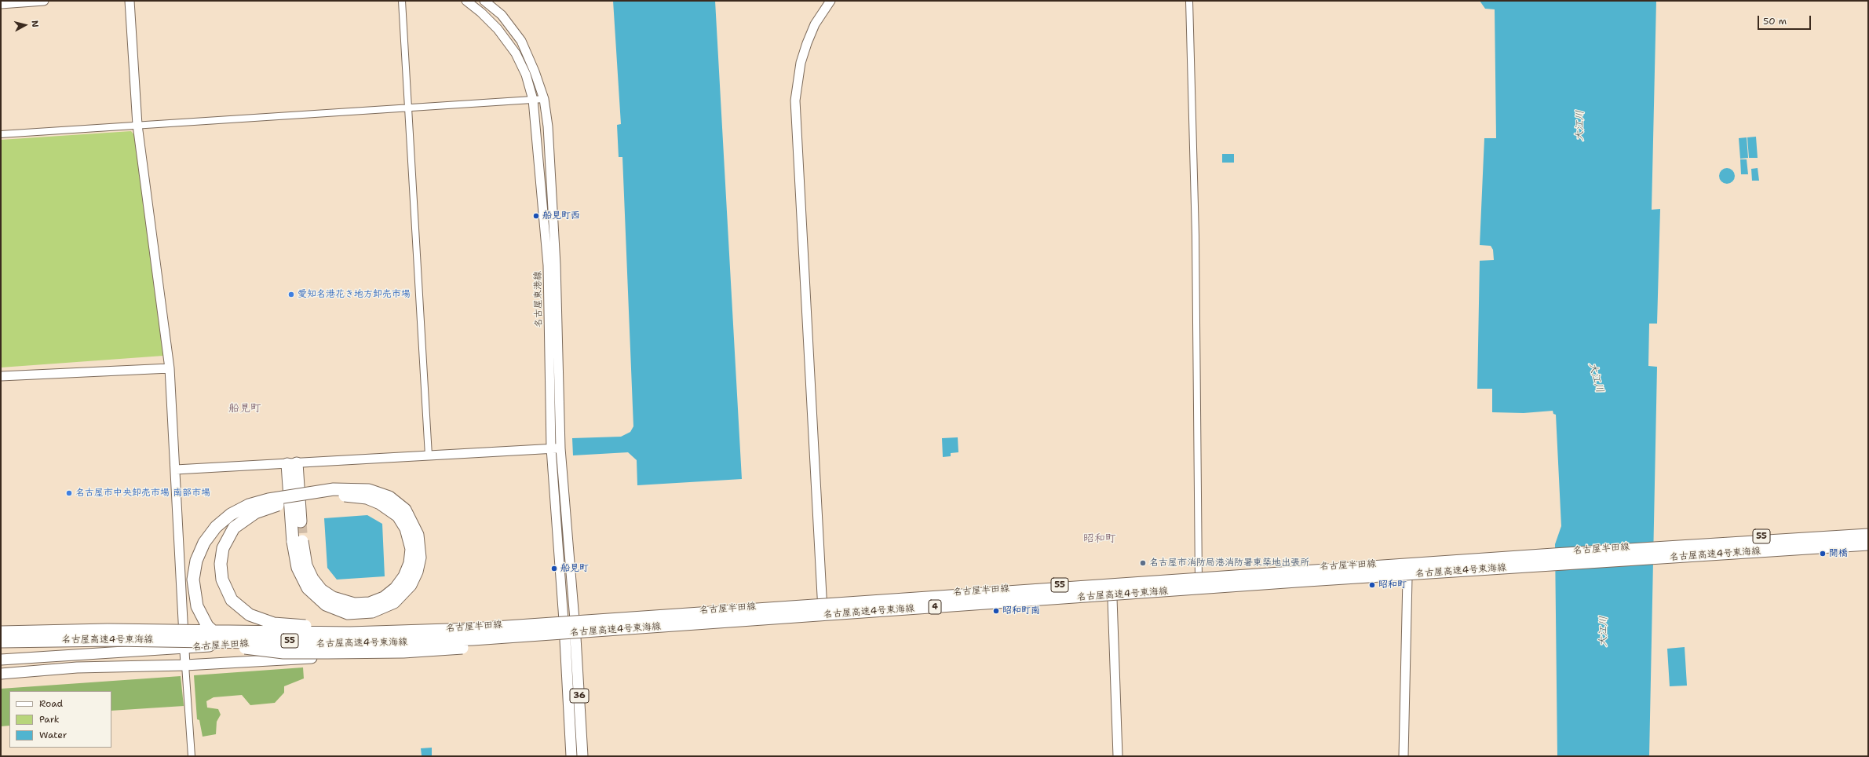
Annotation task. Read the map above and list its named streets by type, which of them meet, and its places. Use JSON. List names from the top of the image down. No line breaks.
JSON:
{"streets":{"highway":["名古屋高速4号東海線","4"],"main road":["55","名古屋半田線","36"],"street":["名古屋東港線"]},"crossings":[["名古屋東港線","名古屋半田線"],["名古屋東港線","36"],["名古屋半田線","名古屋高速4号東海線"],["名古屋半田線","36"],["名古屋高速4号東海線","36"]],"districts":["船見町","昭和町"],"water":["大江川"],"places":["船見町西","愛知名港花き地方卸売市場","名古屋市中央卸売市場 南部市場","開橋","名古屋市消防局港消防署東築地出張所","船見町","昭和町","昭和町南"],"legend":["Road","Park","Water"],"scale_bar":"50 m","north":"right"}
